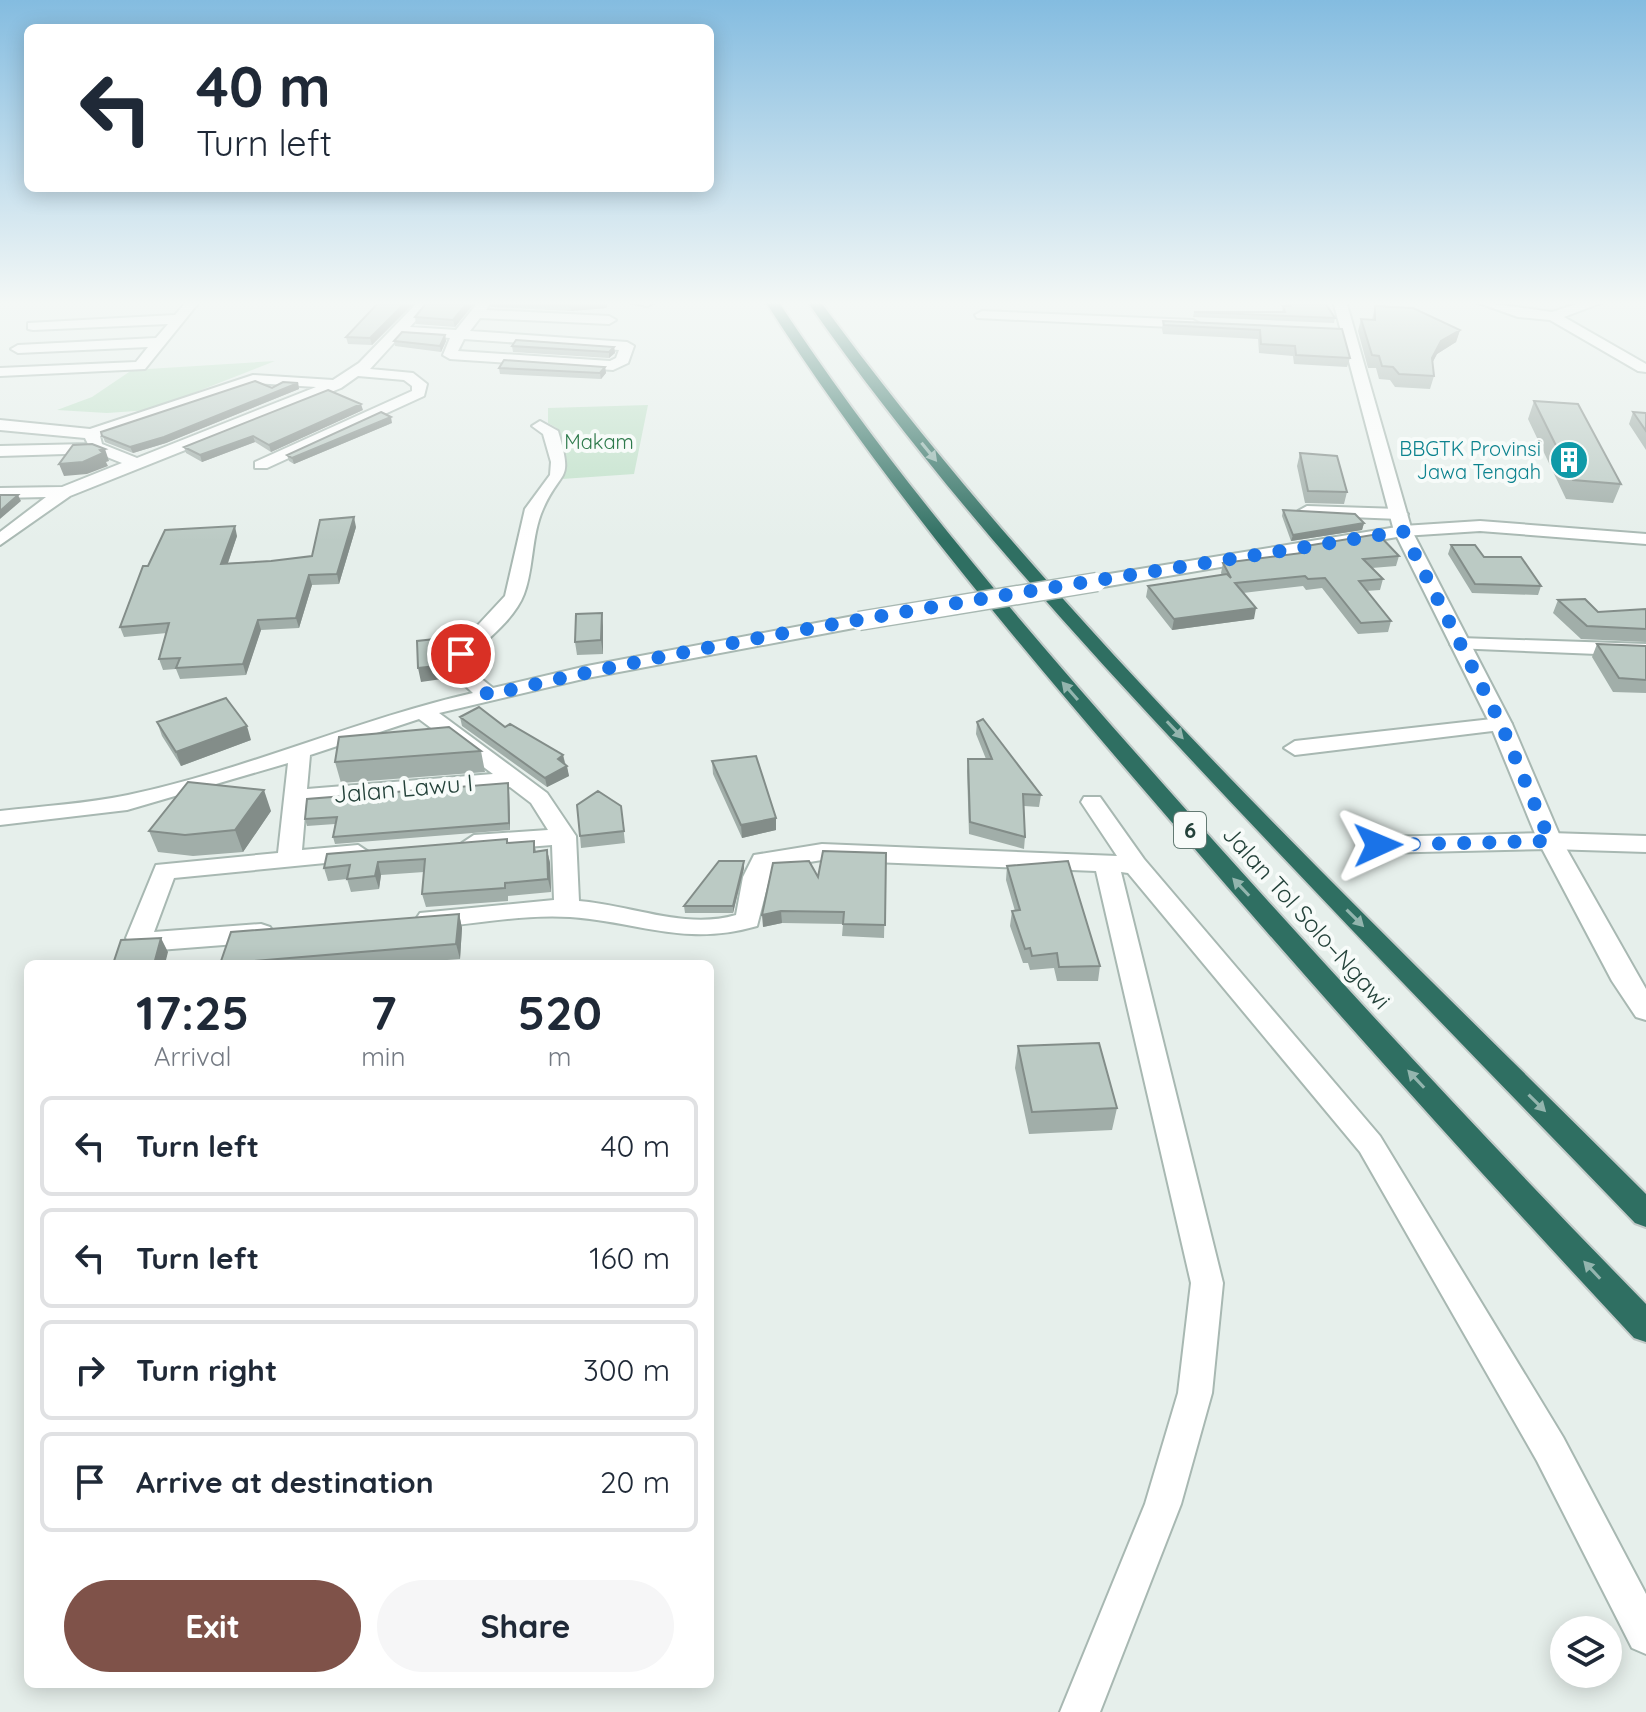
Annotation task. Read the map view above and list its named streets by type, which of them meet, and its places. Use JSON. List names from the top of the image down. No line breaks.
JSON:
{"streets":{"highway":["6","Jalan Tol Solo–Ngawi"],"street":["Jalan Lawu I"]},"parks":["Makam"],"places":{"building":["BBGTK Provinsi Jawa Tengah"]},"page":{"turn":["40 m","Turn left"],"eta":["17:25","Arrival","7","min","520","m"],"list":[{"name":"Turn left","value":"40 m"},{"name":"Turn left","value":"160 m"},{"name":"Turn right","value":"300 m"},{"name":"Arrive at destination","value":"20 m"}],"buttons":["Exit","Share"]}}
